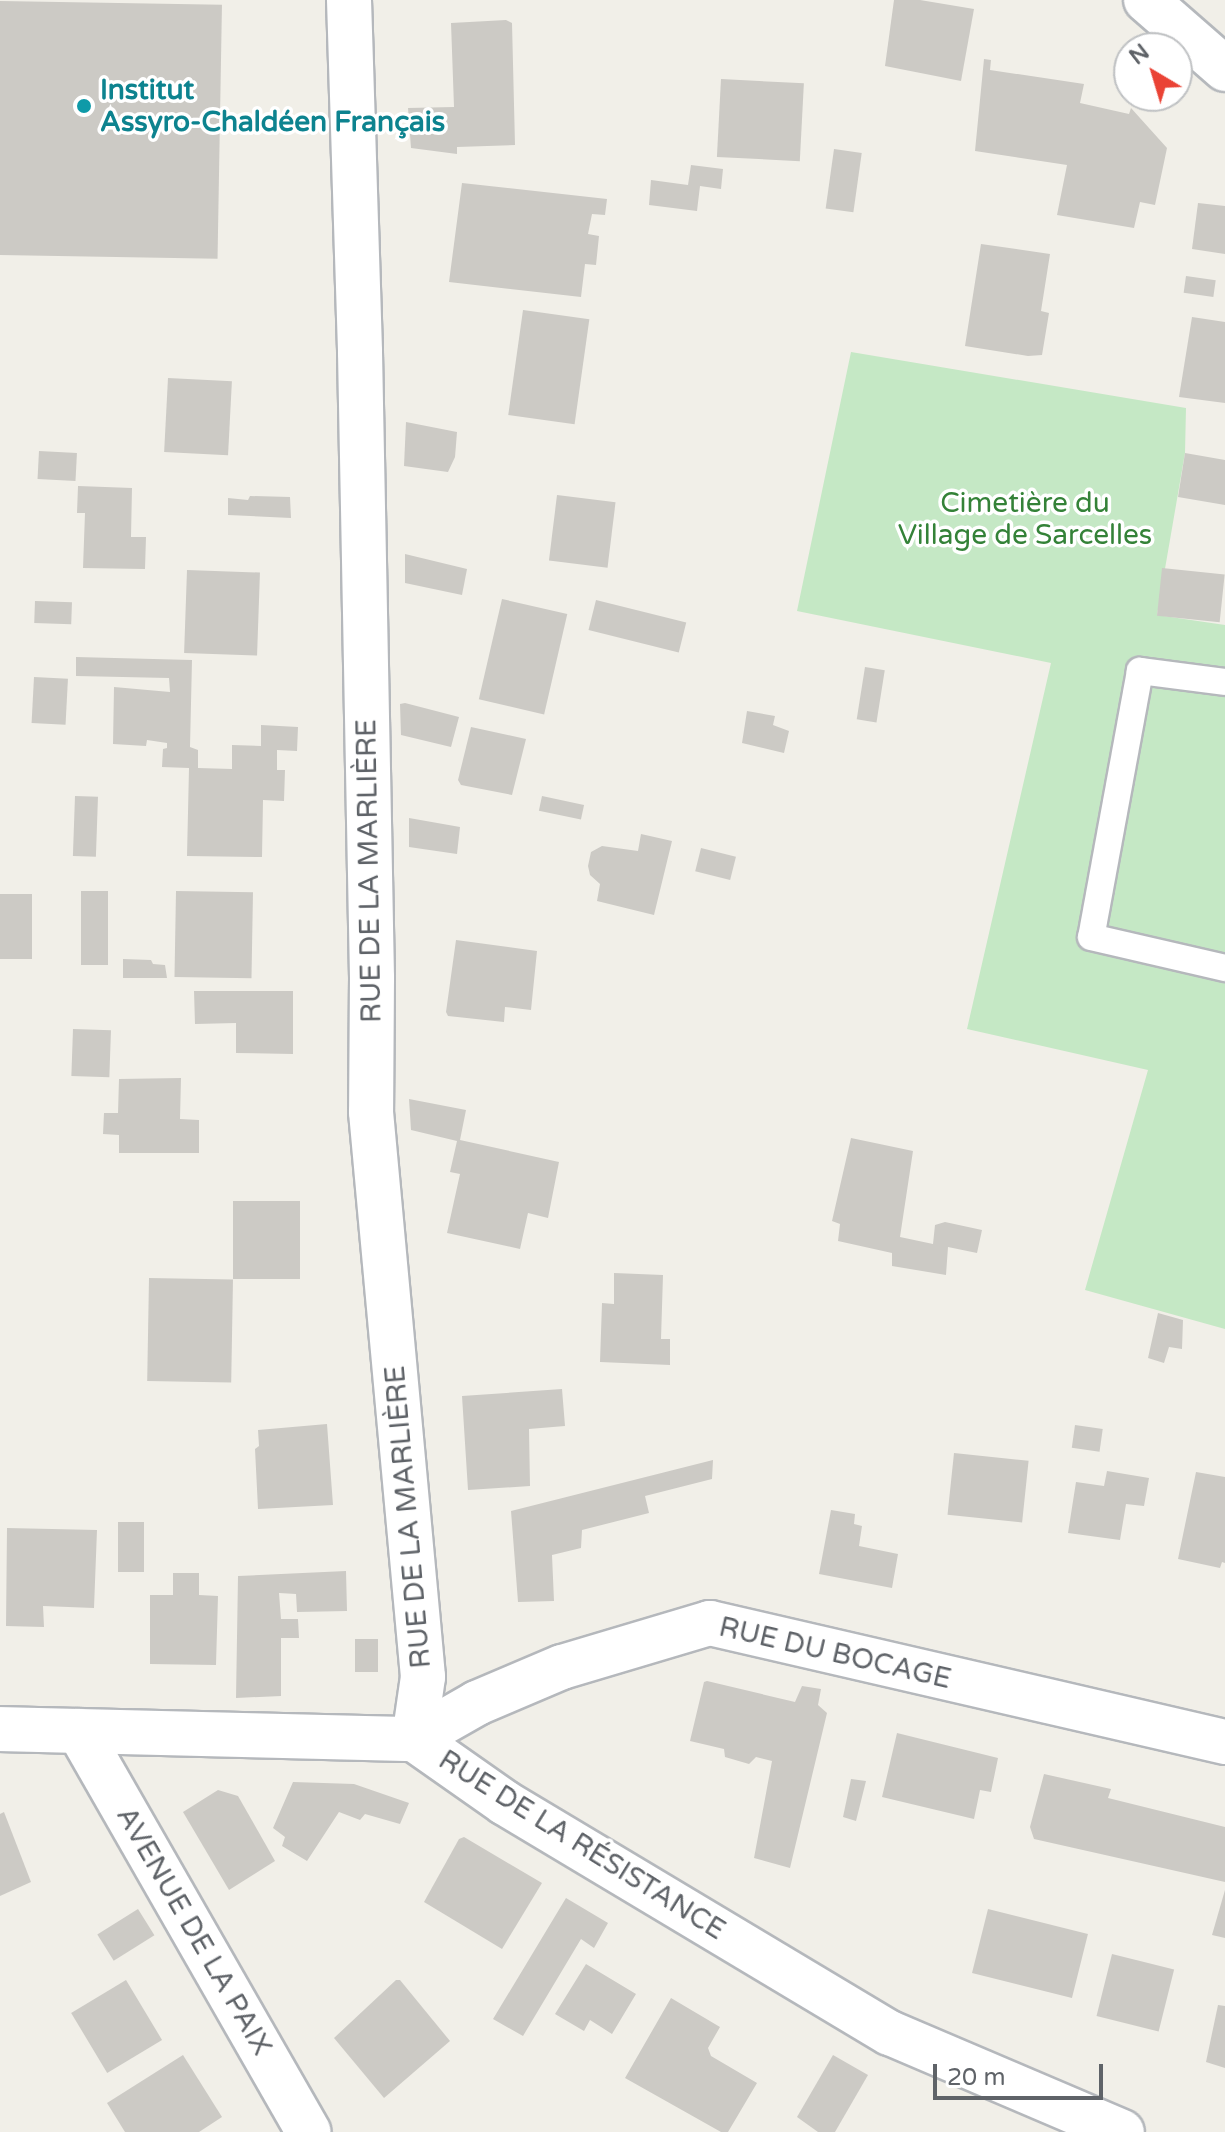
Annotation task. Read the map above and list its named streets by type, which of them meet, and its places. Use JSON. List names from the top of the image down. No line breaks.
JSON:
{"streets":{"street":["RUE DE LA MARLIÈRE","RUE DU BOCAGE","RUE DE LA RÉSISTANCE","AVENUE DE LA PAIX"]},"crossings":[["RUE DE LA MARLIÈRE","RUE DU BOCAGE"],["RUE DE LA MARLIÈRE","RUE DE LA RÉSISTANCE"],["RUE DU BOCAGE","RUE DE LA RÉSISTANCE"],["RUE DE LA RÉSISTANCE","AVENUE DE LA PAIX"]],"parks":["Cimetière du Village de Sarcelles"],"places":["Institut Assyro-Chaldéen Français"],"scale_bar":"20 m","north":"top left"}
